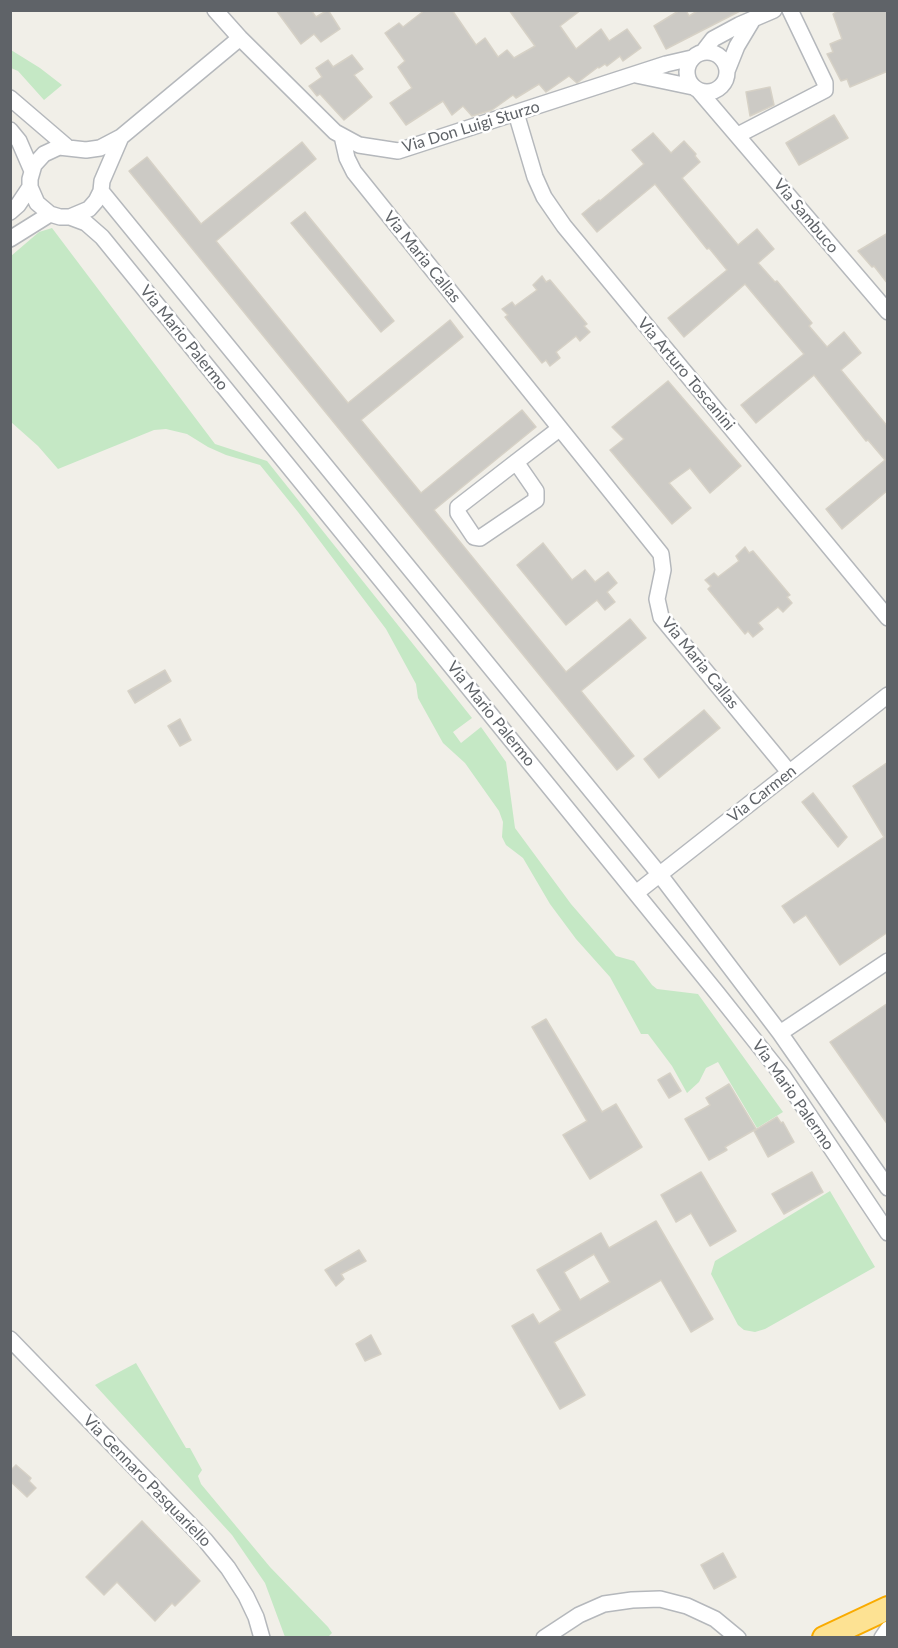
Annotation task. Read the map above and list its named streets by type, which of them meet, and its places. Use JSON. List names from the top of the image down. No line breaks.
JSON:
{"streets":{"street":["Via Don Luigi Sturzo","Via Sambuco","Via Maria Callas","Via Mario Palermo","Via Arturo Toscanini","Via Carmen","Via Gennaro Pasquariello"]},"crossings":[["Via Don Luigi Sturzo","Via Sambuco"],["Via Don Luigi Sturzo","Via Maria Callas"],["Via Don Luigi Sturzo","Via Arturo Toscanini"],["Via Maria Callas","Via Carmen"],["Via Mario Palermo","Via Carmen"]]}
